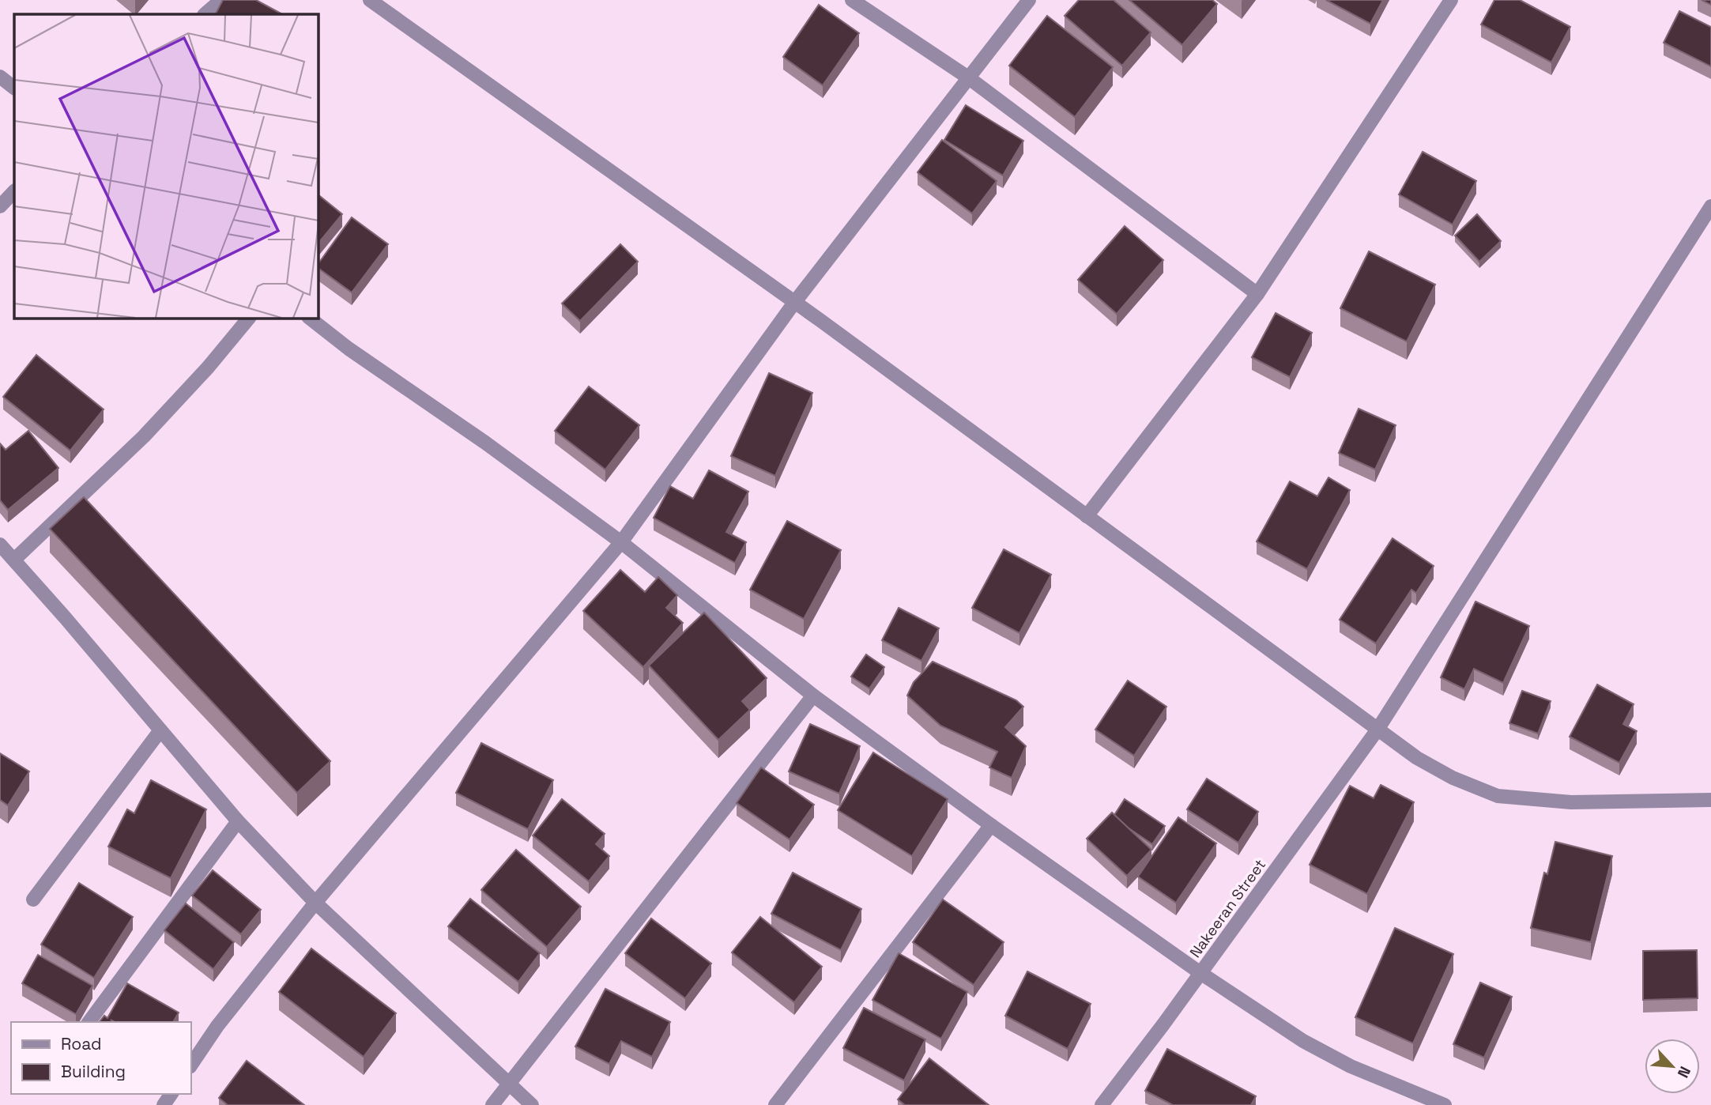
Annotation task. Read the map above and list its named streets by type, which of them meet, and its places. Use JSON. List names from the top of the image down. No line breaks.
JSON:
{"streets":{"street":["Nakeeran Street"]},"legend":["Road","Building"],"north":"bottom right"}
